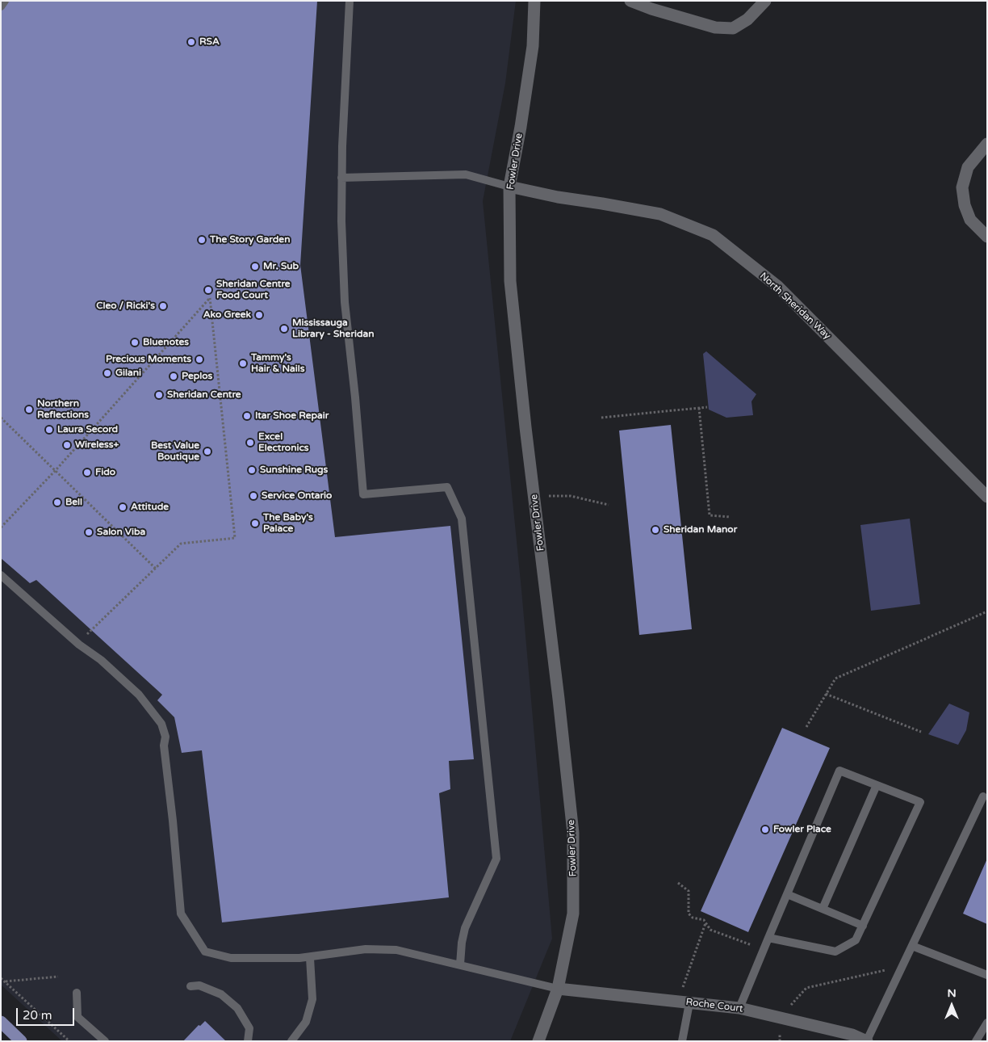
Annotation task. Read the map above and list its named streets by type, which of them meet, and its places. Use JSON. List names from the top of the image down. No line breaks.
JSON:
{"streets":{"street":["Fowler Drive","North Sheridan Way","Roche Court"]},"crossings":[["Fowler Drive","North Sheridan Way"],["Fowler Drive","Roche Court"]],"places":["RSA","The Story Garden","Mr. Sub","Sheridan Centre Food Court","Cleo / Ricki's","Ako Greek","Mississauga Library - Sheridan","Bluenotes","Precious Moments","Tammy's Hair & Nails","Gilani","Peplos","Sheridan Centre","Northern Reflections","Itar Shoe Repair","Laura Secord","Excel Electronics","Wireless+","Best Value Boutique","Sunshine Rugs","Fido","Service Ontario","Bell","Attitude","The Baby's Palace","Sheridan Manor","Salon Viba","Fowler Place"],"scale_bar":"20 m","north":"top"}
